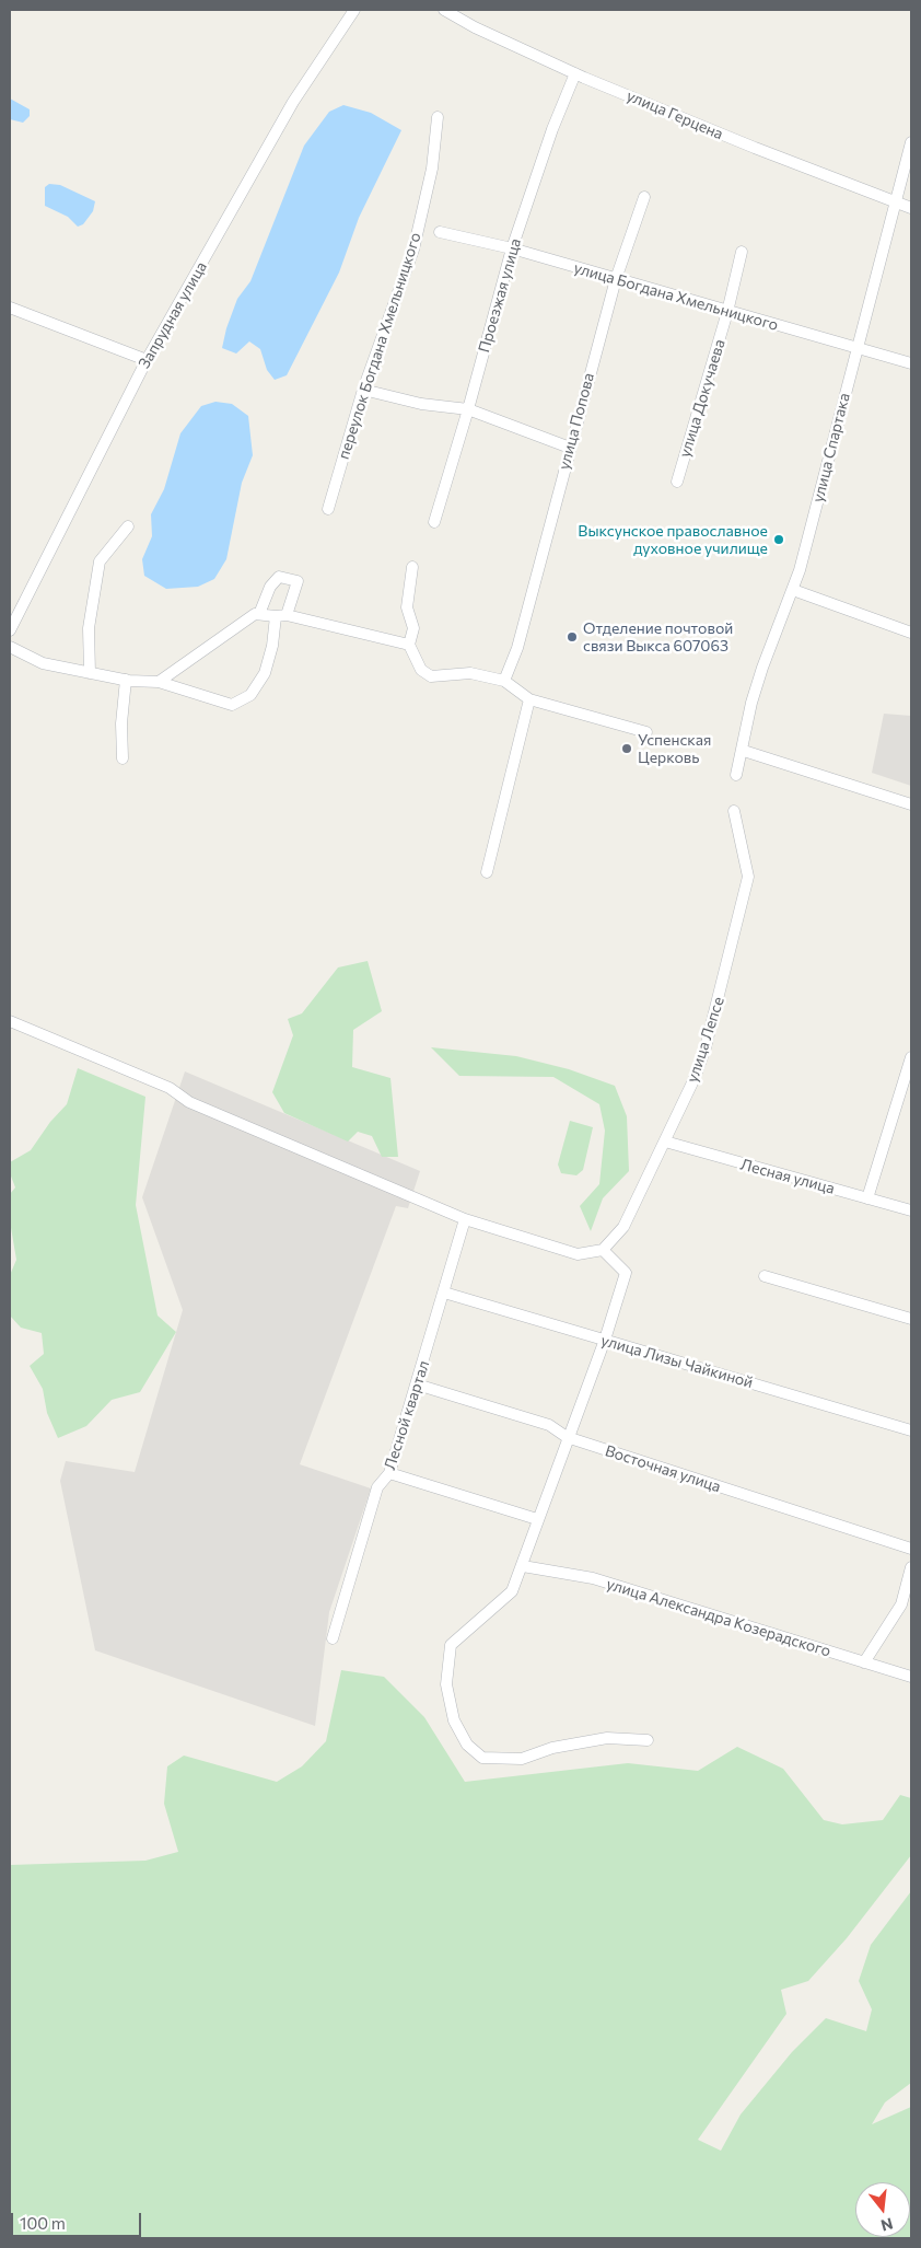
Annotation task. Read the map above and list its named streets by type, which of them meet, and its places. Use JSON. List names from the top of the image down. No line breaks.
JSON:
{"streets":{"street":["улица Герцена","Проезжая улица","улица Богдана Хмельницкого","Запрудная улица","переулок Богдана Хмельницкого","улица Докучаева","улица Попова","улица Спартака","улица Лепсе","Лесная улица","улица Лизы Чайкиной","Лесной квартал","Восточная улица","улица Александра Козерадского"]},"crossings":[["улица Герцена","Проезжая улица"],["улица Герцена","улица Спартака"],["Проезжая улица","улица Богдана Хмельницкого"],["улица Богдана Хмельницкого","улица Докучаева"],["улица Богдана Хмельницкого","улица Попова"],["улица Богдана Хмельницкого","улица Спартака"],["улица Лепсе","Лесная улица"],["улица Лизы Чайкиной","Лесной квартал"],["Лесной квартал","Восточная улица"]],"places":["Выксунское православное духовное училище","Отделение почтовой связи Выкса 607063","Успенская Церковь"],"scale_bar":"100 m","north":"bottom"}
